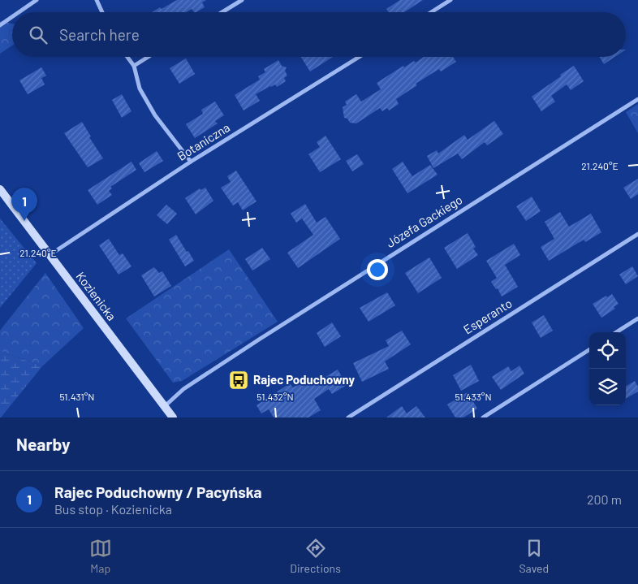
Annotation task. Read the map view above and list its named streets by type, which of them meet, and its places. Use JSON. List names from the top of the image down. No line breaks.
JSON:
{"streets":{"main road":["Kozienicka"],"street":["Botaniczna","Józefa Gackiego","Esperanto"]},"crossings":[["Botaniczna","Kozienicka"],["Józefa Gackiego","Kozienicka"]],"places":{"bus stop":["Rajec Poduchowny"]},"page":{"search":"Search here","pins":"1","heading":"Nearby","list":[{"mark":"1","name":"Rajec Poduchowny / Pacyńska","note":"Bus stop · Kozienicka","value":"200 m"}],"nav":["Map","Directions","Saved"]},"coordinates":["21.240°E","51.431°N","51.432°N","51.433°N"]}
